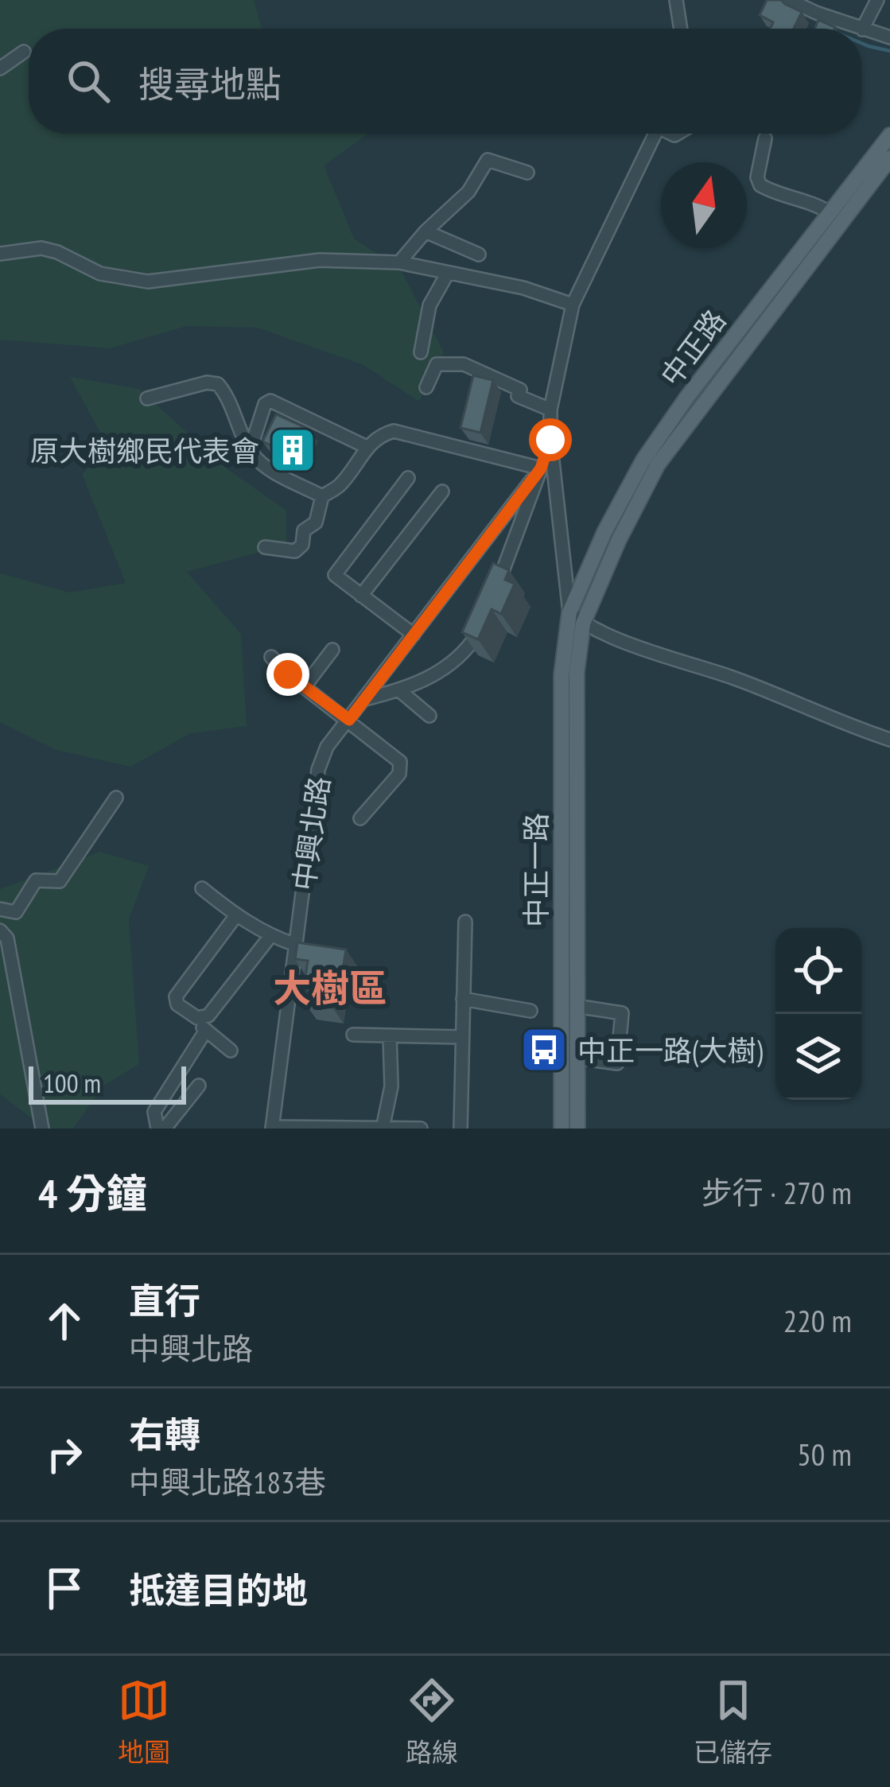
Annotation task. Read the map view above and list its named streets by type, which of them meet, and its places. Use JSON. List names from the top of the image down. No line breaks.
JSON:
{"streets":{"main road":["中正路","中正一路"],"street":["中興北路"]},"crossings":[["中正路","中興北路"],["中正路","中正一路"],["中興北路","中正一路"]],"districts":["大樹區"],"places":{"building":["原大樹鄉民代表會"],"bus stop":["中正一路(大樹)"]},"scale_bar":"100 m","north":"top","page":{"search":"搜尋地點","scale":"100 m","heading":["4 分鐘","步行 · 270 m"],"list":[["直行","中興北路","220 m"],["右轉","中興北路183巷","50 m"],"抵達目的地"],"nav":["地圖","路線","已儲存"]}}
